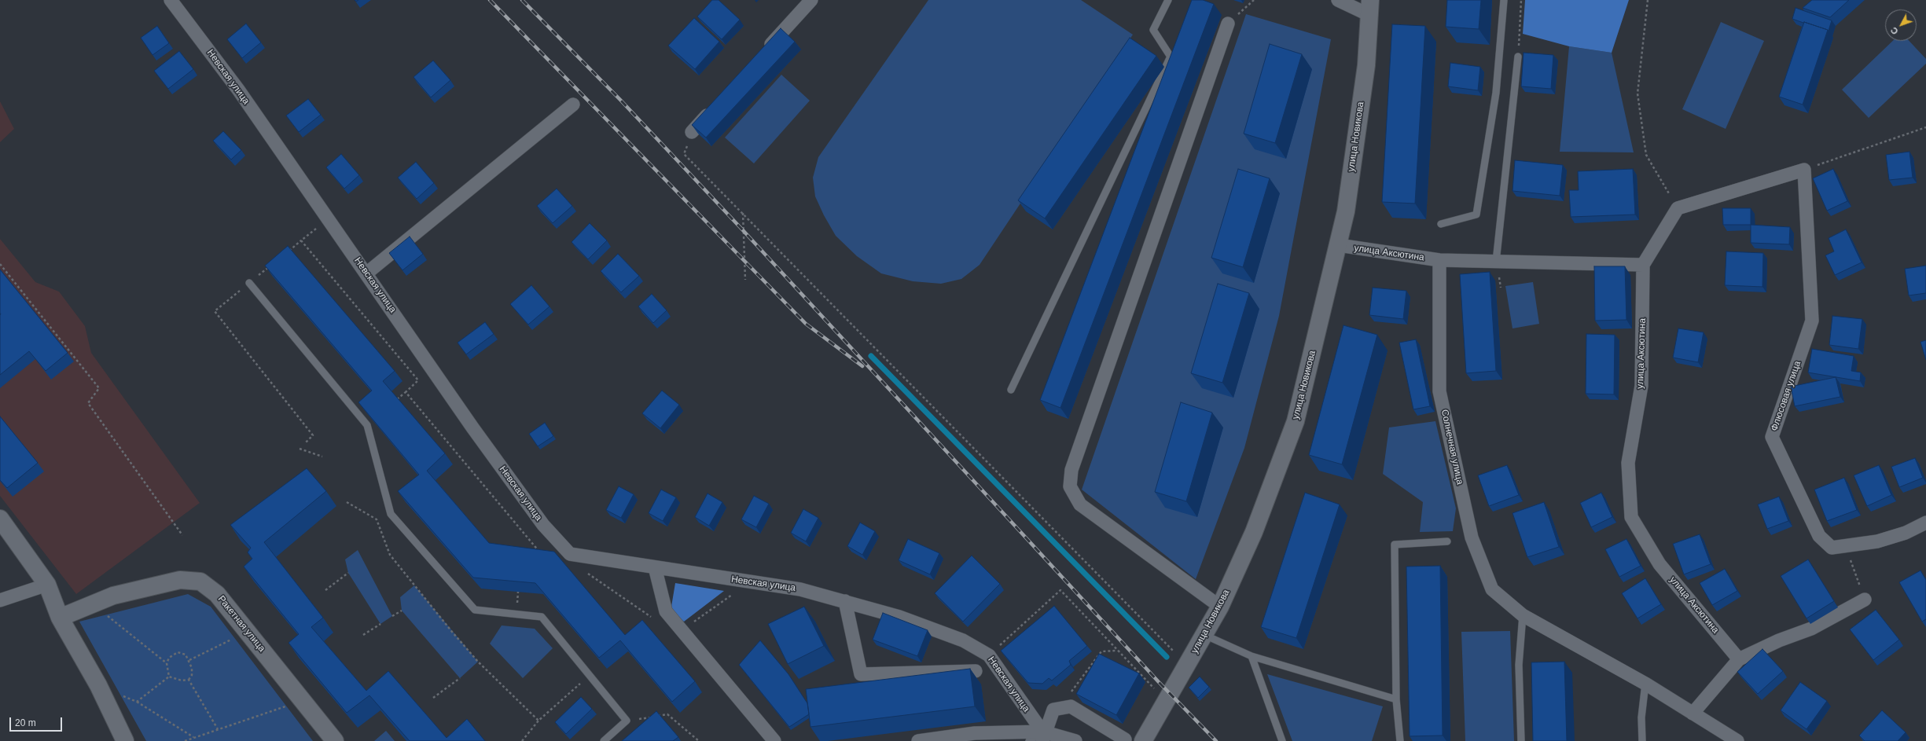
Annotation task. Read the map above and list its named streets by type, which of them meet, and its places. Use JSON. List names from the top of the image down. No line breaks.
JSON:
{"streets":{"main road":["улица Новикова","Ракетная улица"],"street":["Невская улица","улица Аксютина","Флюсовая улица","Солнечная улица"]},"crossings":[["улица Новикова","улица Аксютина"],["улица Аксютина","Солнечная улица"]],"scale_bar":"20 m","north":"bottom left"}
